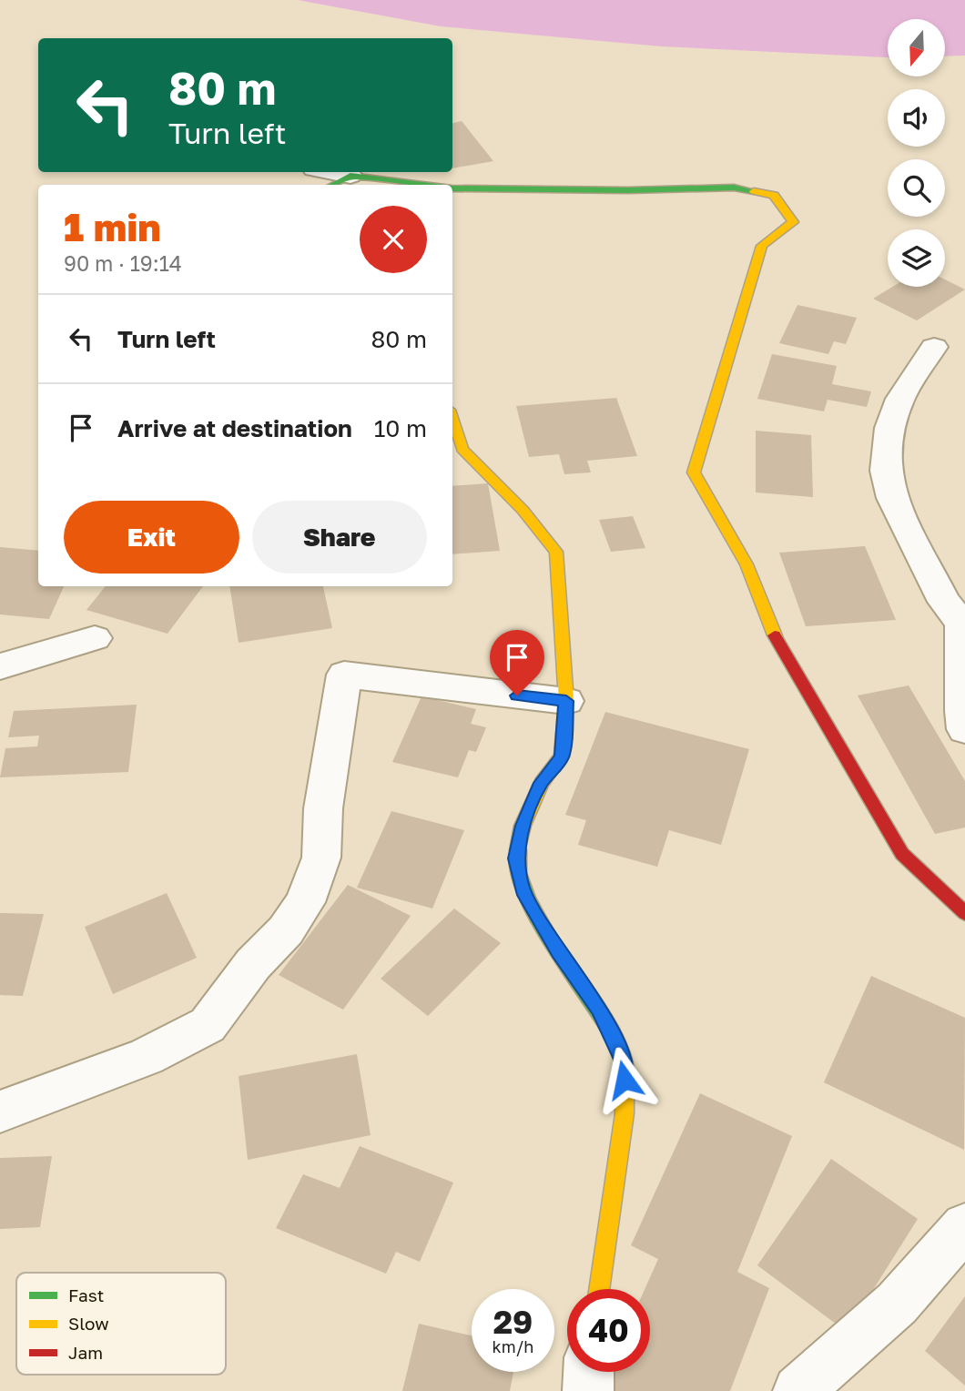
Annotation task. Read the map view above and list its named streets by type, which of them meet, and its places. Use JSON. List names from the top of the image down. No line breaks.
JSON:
{"legend":["Fast","Slow","Jam"],"north":"bottom","page":{"turn":["80 m","Turn left"],"heading":["1 min","90 m · 19:14"],"list":[{"name":"Turn left","value":"80 m"},{"name":"Arrive at destination","value":"10 m"}],"buttons":["Exit","Share"],"speed":"29 km/h","limit":"40"}}
